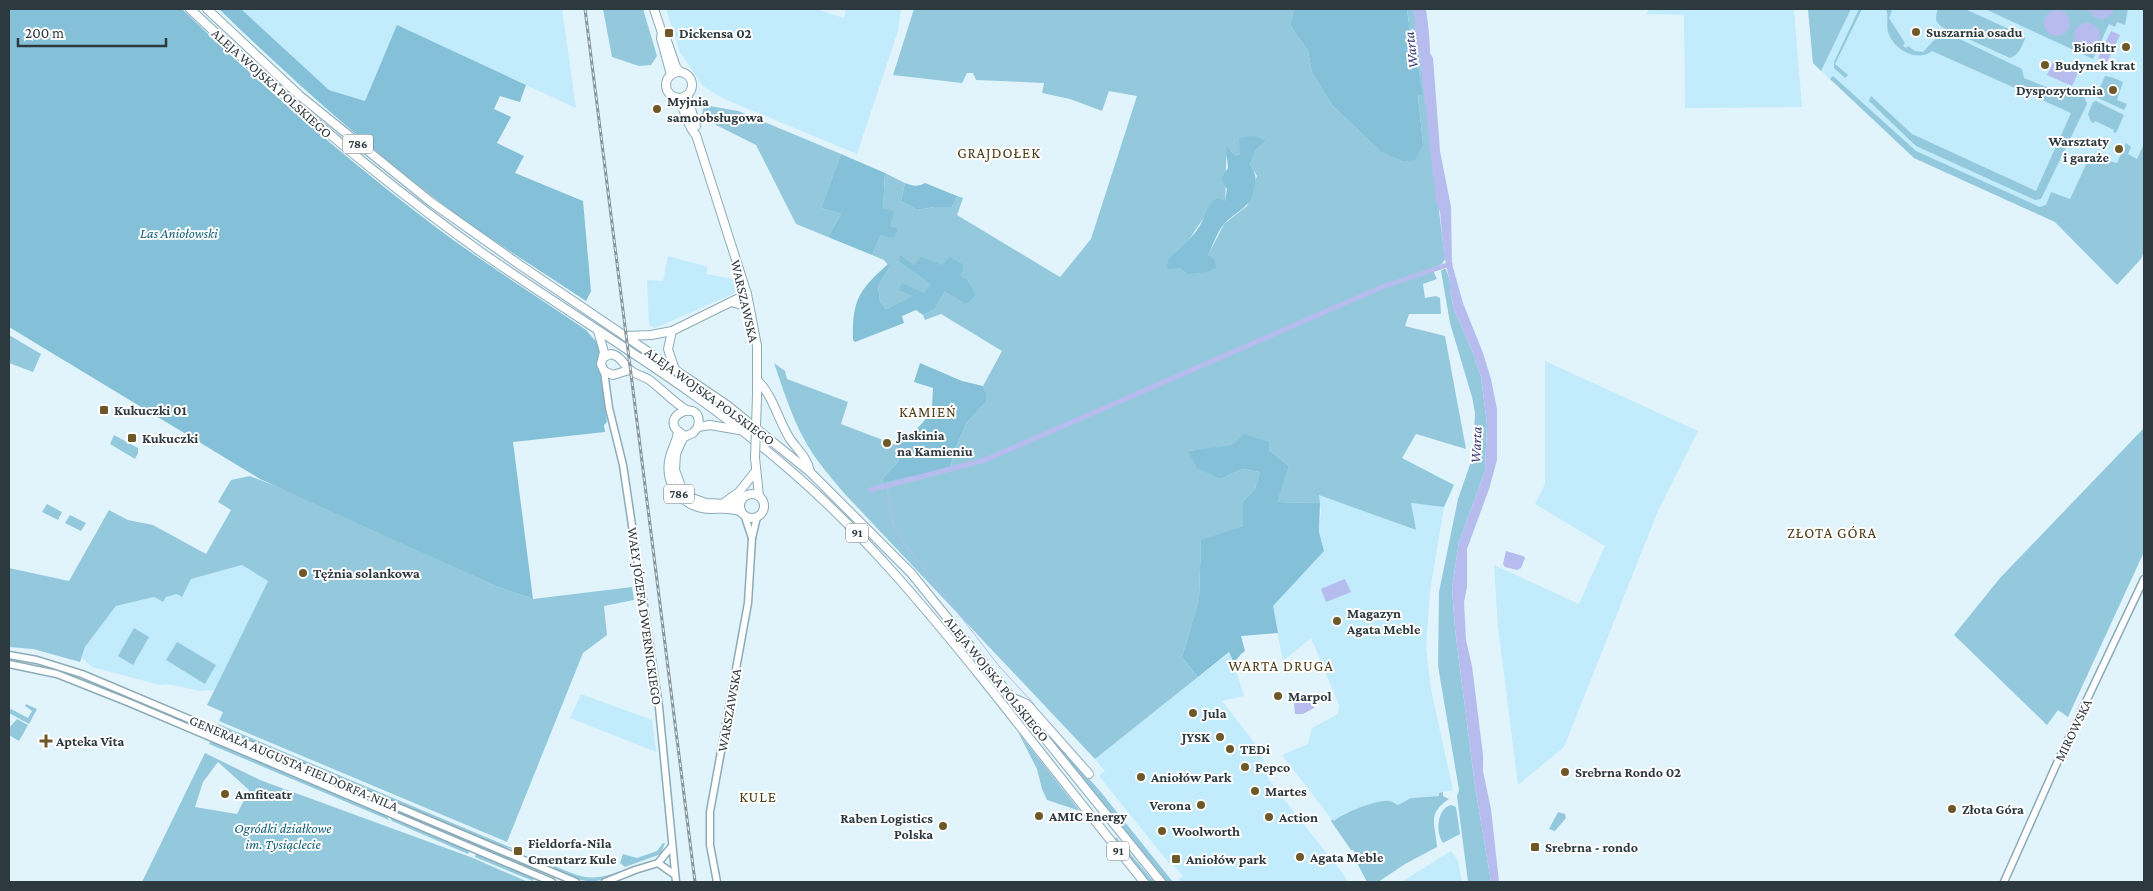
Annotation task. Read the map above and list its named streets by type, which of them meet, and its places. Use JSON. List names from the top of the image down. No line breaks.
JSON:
{"streets":{"main road":["ALEJA WOJSKA POLSKIEGO","786","WARSZAWSKA","91"],"street":["WAŁY JÓZEFA DWERNICKIEGO","MIROWSKA","GENERAŁA AUGUSTA FIELDORFA-NILA"]},"crossings":[["786","WARSZAWSKA"]],"districts":["GRAJDOŁEK","KAMIEŃ","ZŁOTA GÓRA","WARTA DRUGA","KULE"],"water":["Warta"],"parks":["Las Aniołowski","Ogródki działkowe im. Tysiąclecie"],"places":{"other":["Suszarnia osadu","Biofiltr","Budynek krat","Dyspozytornia","Myjnia samoobsługowa","Warsztaty i garaże","Jaskinia na Kamieniu","Tężnia solankowa","Magazyn Agata Meble","Marpol","Jula","JYSK","TEDi","Pepco","Srebrna Rondo 02","Aniołów Park","Martes","Amfiteatr","Verona","Złota Góra","AMIC Energy","Action","Raben Logistics Polska","Woolworth","Agata Meble"],"transit":["Dickensa 02","Kukuczki 01","Kukuczki","Srebrna - rondo","Fieldorfa-Nila Cmentarz Kule","Aniołów park"],"health":["Apteka Vita"]},"scale_bar":"200 m"}
